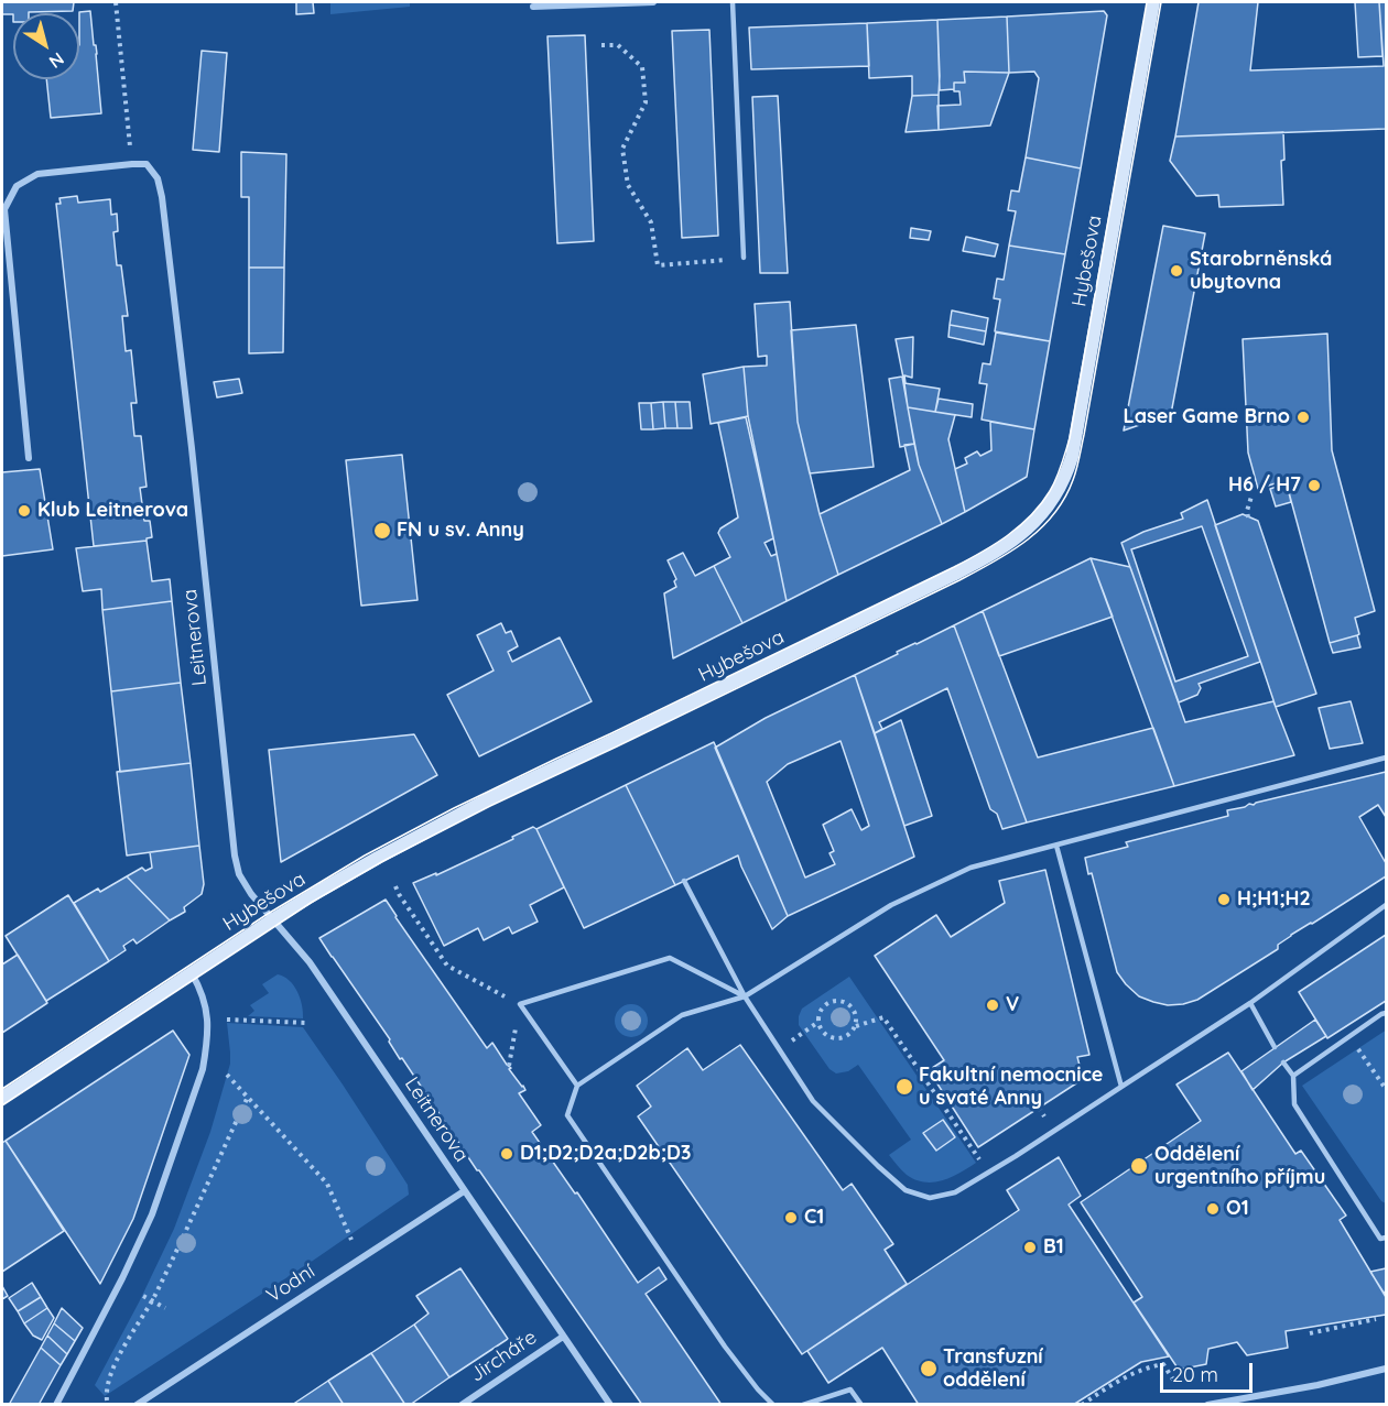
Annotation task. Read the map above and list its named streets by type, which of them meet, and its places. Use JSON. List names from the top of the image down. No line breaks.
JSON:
{"streets":{"street":["Hybešova","Leitnerova","Vodní","Jircháře"]},"crossings":[["Hybešova","Leitnerova"],["Leitnerova","Vodní"],["Leitnerova","Jircháře"]],"places":["Starobrněnská ubytovna","Laser Game Brno","H6 / H7","Klub Leitnerova","FN u sv. Anny","H;H1;H2","V","Fakultní nemocnice u svaté Anny","D1;D2;D2a;D2b;D3","Oddělení urgentního příjmu","O1","C1","B1","Transfuzní oddělení"],"scale_bar":"20 m","north":"bottom right"}
